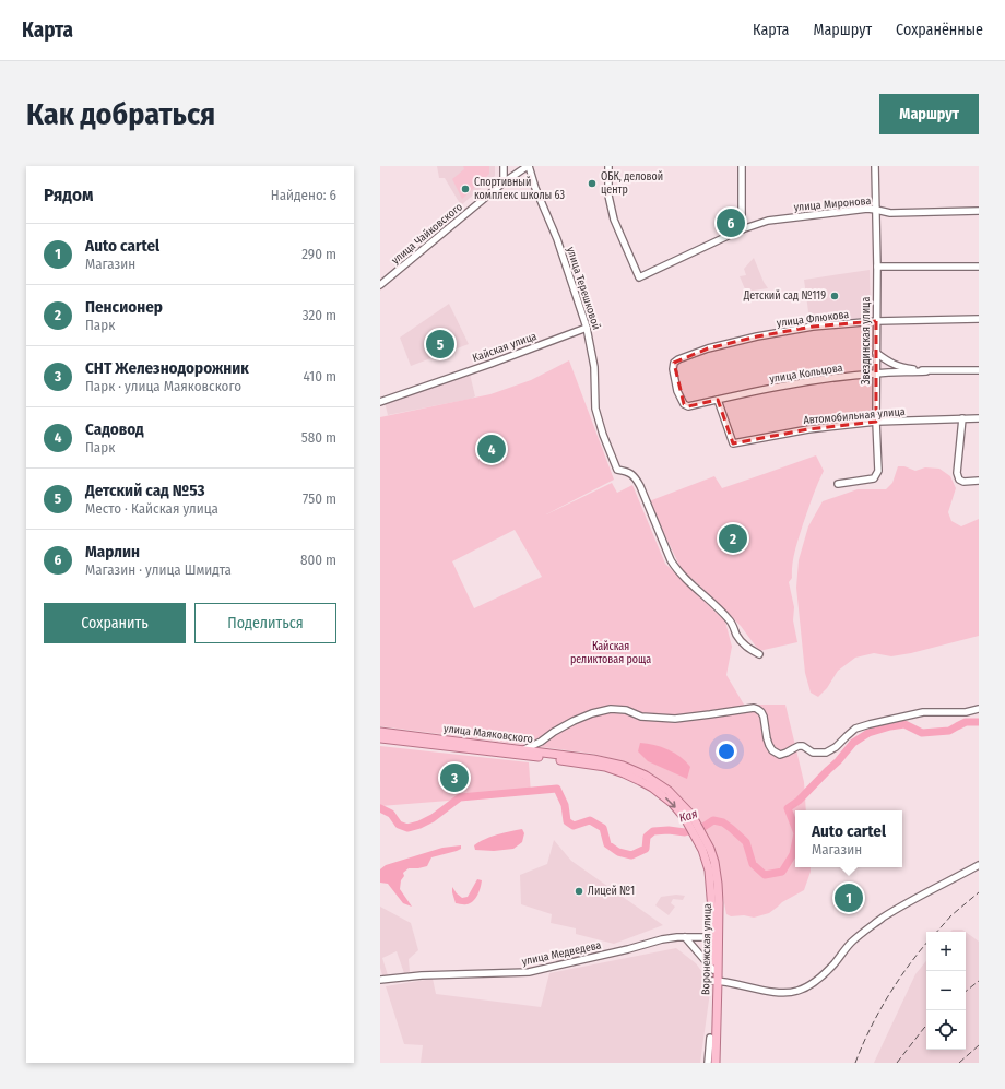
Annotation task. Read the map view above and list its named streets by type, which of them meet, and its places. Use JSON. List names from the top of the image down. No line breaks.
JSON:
{"streets":{"main road":["улица Маяковского","Воронежская улица"],"street":["улица Миронова","улица Чайковского","улица Терешковой","улица Флюкова","Звездинская улица","Кайская улица","улица Кольцова","Автомобильная улица","улица Медведева"]},"crossings":[["улица Миронова","Звездинская улица"],["улица Чайковского","улица Терешковой"],["улица Терешковой","Кайская улица"],["улица Флюкова","Звездинская улица"],["улица Флюкова","улица Кольцова"],["Звездинская улица","улица Кольцова"],["Звездинская улица","Автомобильная улица"],["улица Кольцова","Автомобильная улица"],["улица Маяковского","Воронежская улица"],["Воронежская улица","улица Медведева"]],"water":["Кая"],"parks":["Кайская реликтовая роща"],"places":["ОБК, деловой центр","Спортивный комплекс школы 63","Детский сад №119","Лицей №1"],"page":{"header":"Карта","nav":["Карта","Маршрут","Сохранённые"],"buttons":["Маршрут",["Сохранить","Поделиться"]],"title":"Как добраться","heading":["Рядом","Найдено: 6"],"pins":["6","5","4","2","3","1"],"list":[{"mark":"1","name":"Auto cartel","note":"Магазин","value":"290 m"},{"mark":"2","name":"Пенсионер","note":"Парк","value":"320 m"},{"mark":"3","name":"СНТ Железнодорожник","note":"Парк · улица Маяковского","value":"410 m"},{"mark":"4","name":"Садовод","note":"Парк","value":"580 m"},{"mark":"5","name":"Детский сад №53","note":"Место · Кайская улица","value":"750 m"},{"mark":"6","name":"Марлин","note":"Магазин · улица Шмидта","value":"800 m"}],"popup":["Auto cartel","Магазин"],"map_buttons":["+","−"]}}
